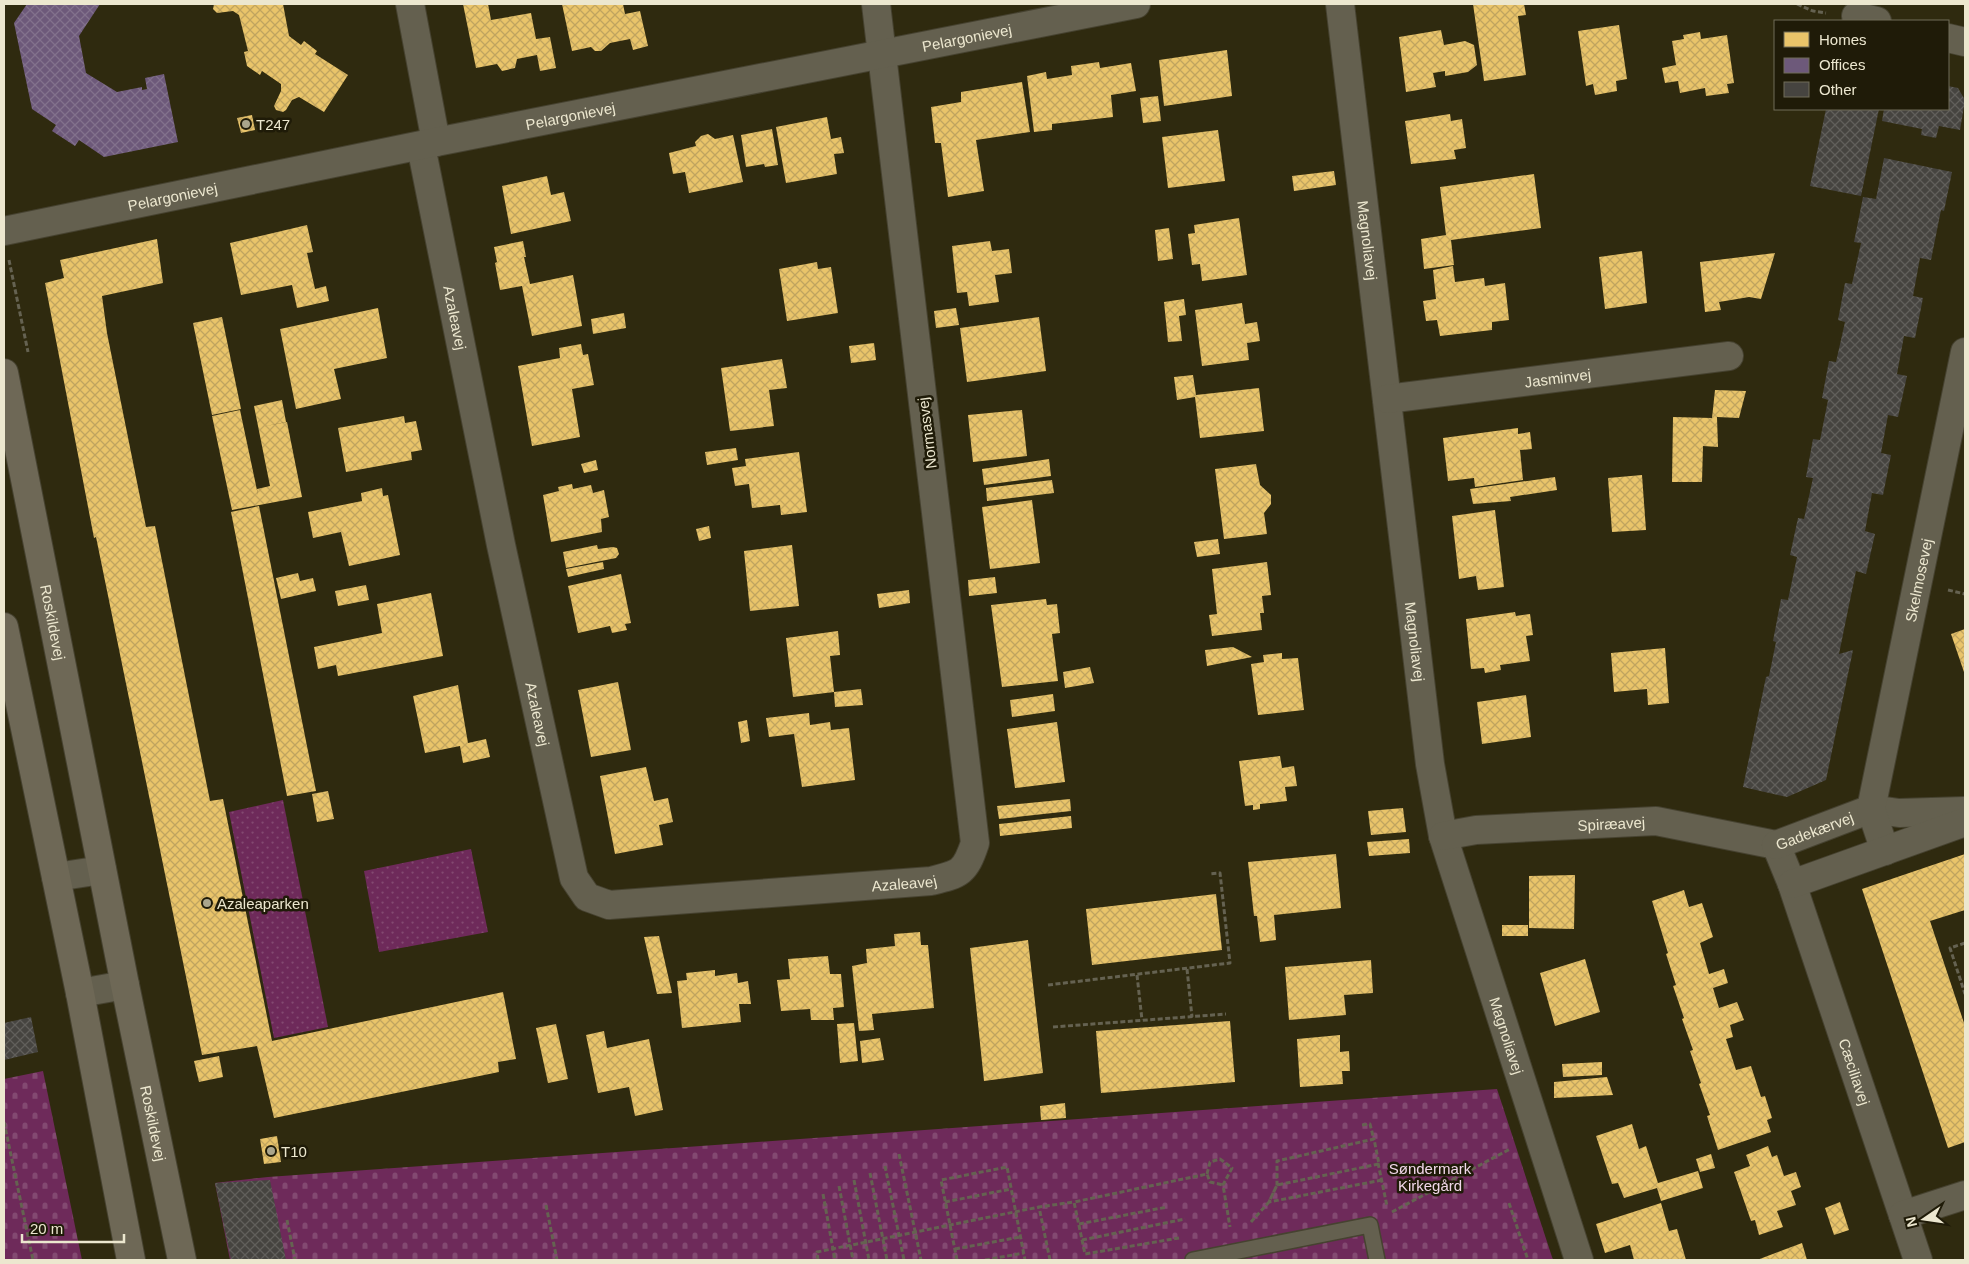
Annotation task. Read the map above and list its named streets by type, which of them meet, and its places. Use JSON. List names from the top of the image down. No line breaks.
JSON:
{"streets":{"street":["Pelargonievej","Magnoliavej","Azaleavej","Jasminvej","Normasvej","Skelmosevej","Roskildevej","Spiræavej","Gadekærvej","Cæciliavej"]},"crossings":[["Pelargonievej","Azaleavej"],["Pelargonievej","Normasvej"],["Magnoliavej","Jasminvej"],["Magnoliavej","Spiræavej"],["Azaleavej","Normasvej"],["Skelmosevej","Gadekærvej"],["Spiræavej","Gadekærvej"],["Gadekærvej","Cæciliavej"]],"parks":["Søndermark Kirkegård"],"places":["T247","Azaleaparken","T10"],"legend":["Homes","Offices","Other"],"scale_bar":"20 m","north":"left"}
